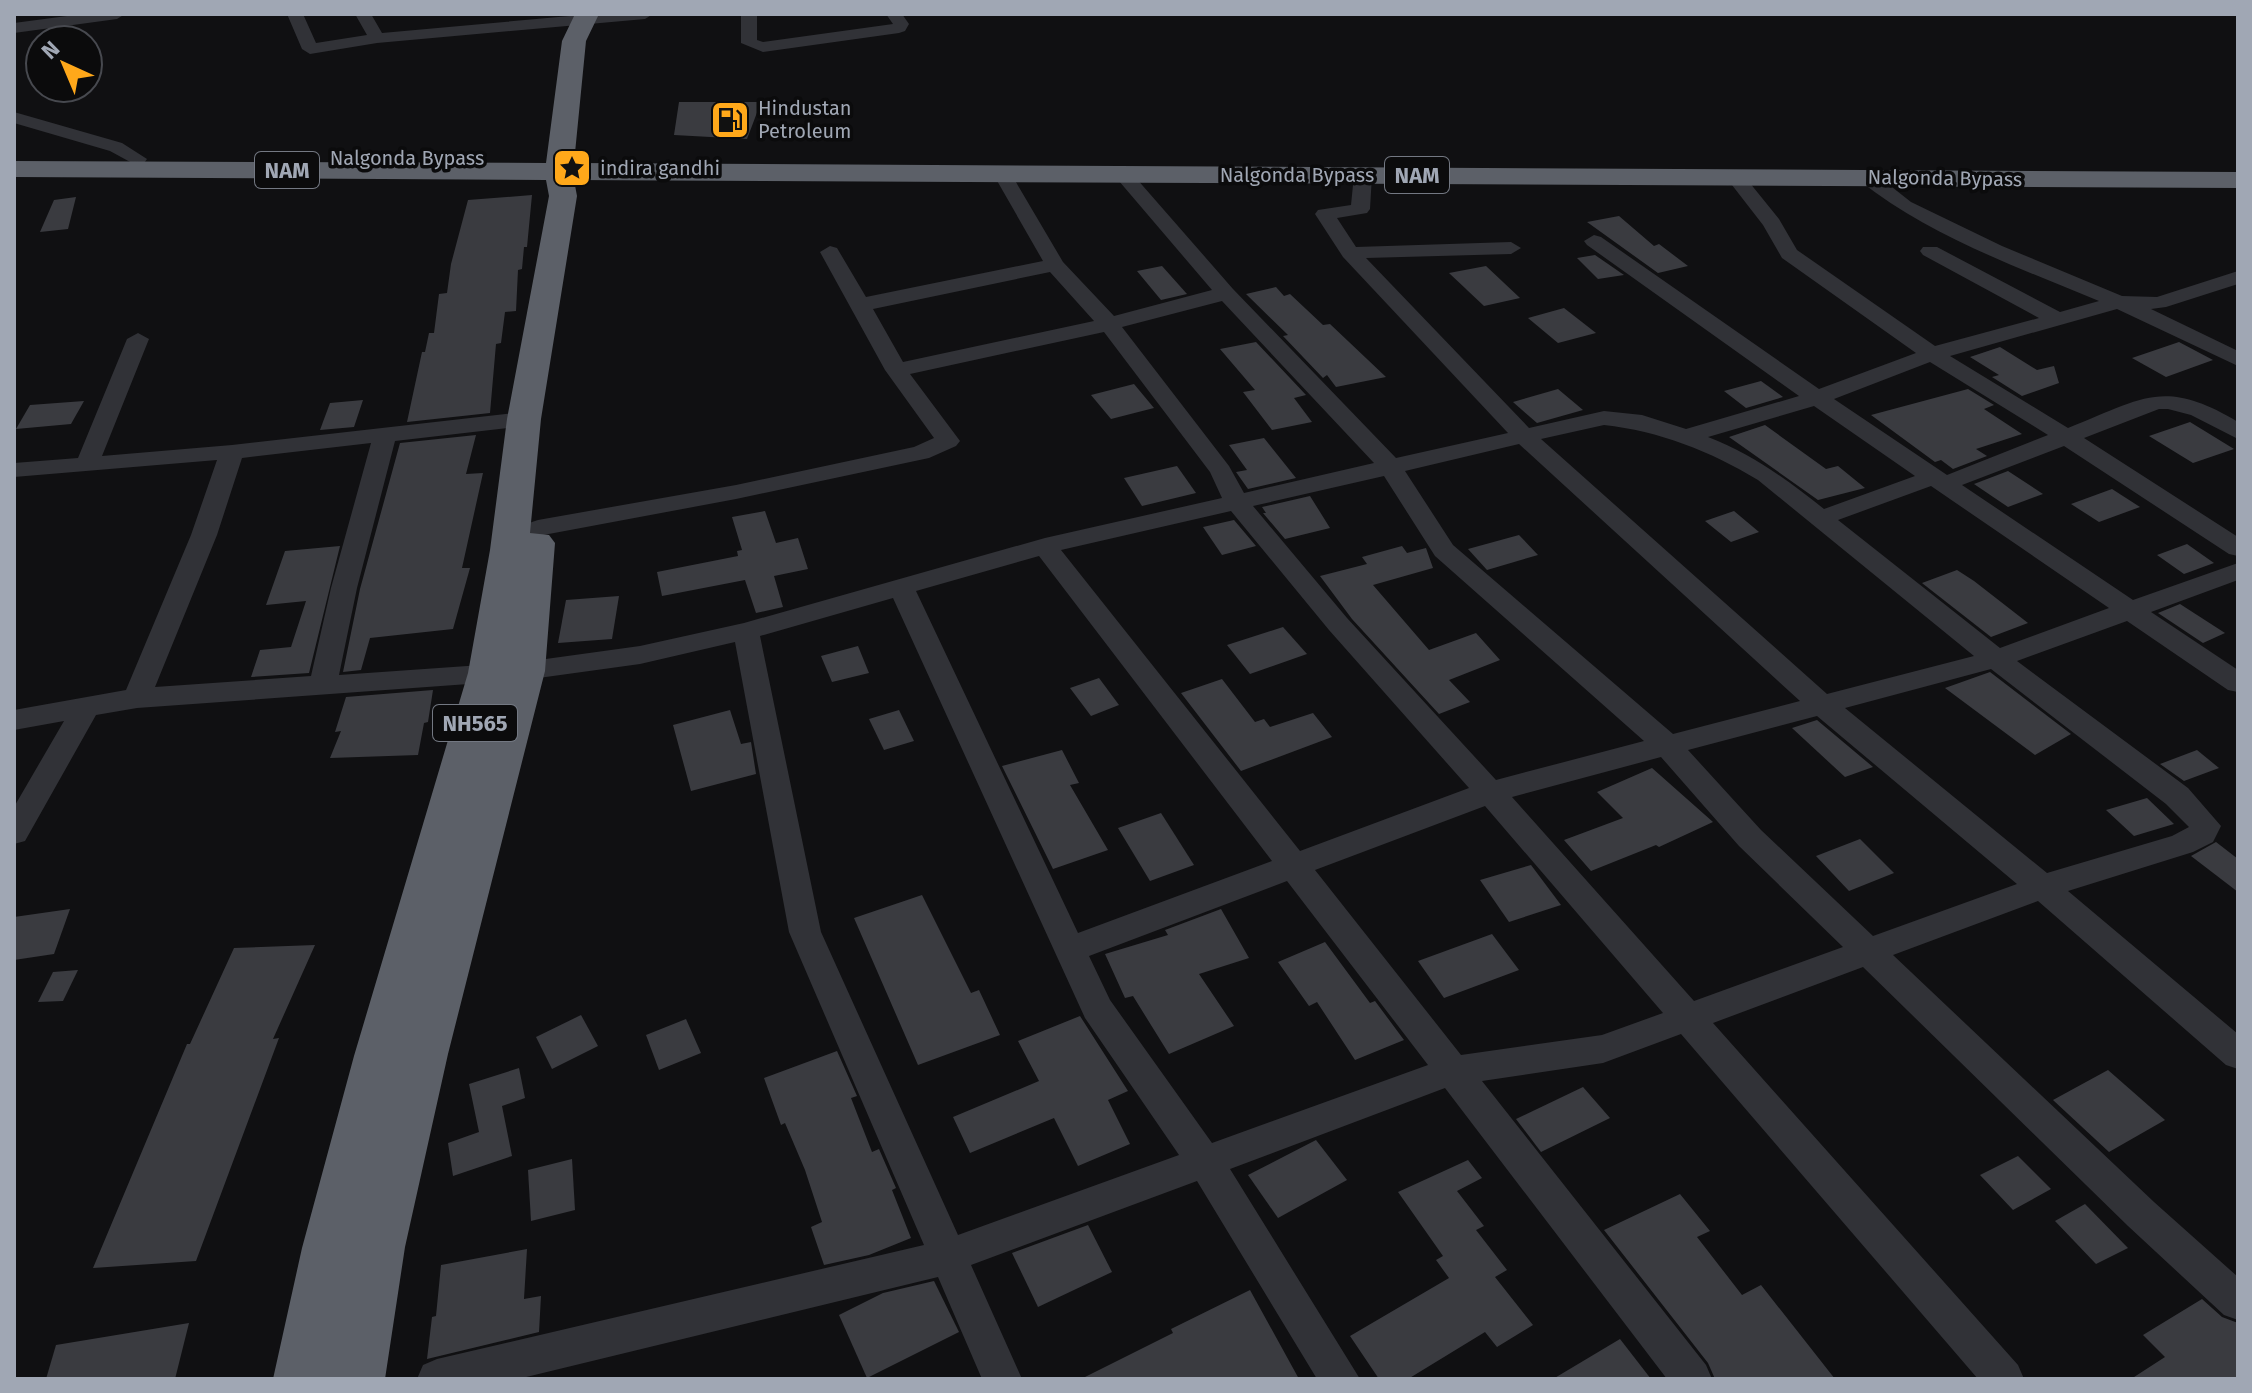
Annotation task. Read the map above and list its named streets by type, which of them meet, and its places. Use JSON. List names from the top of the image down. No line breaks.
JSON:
{"streets":{"highway":["Nalgonda Bypass","NAM","NH565"]},"crossings":[["Nalgonda Bypass","NH565"]],"places":{"fuel station":["Hindustan Petroleum"],"place":["indira gandhi"]},"north":"top left"}
